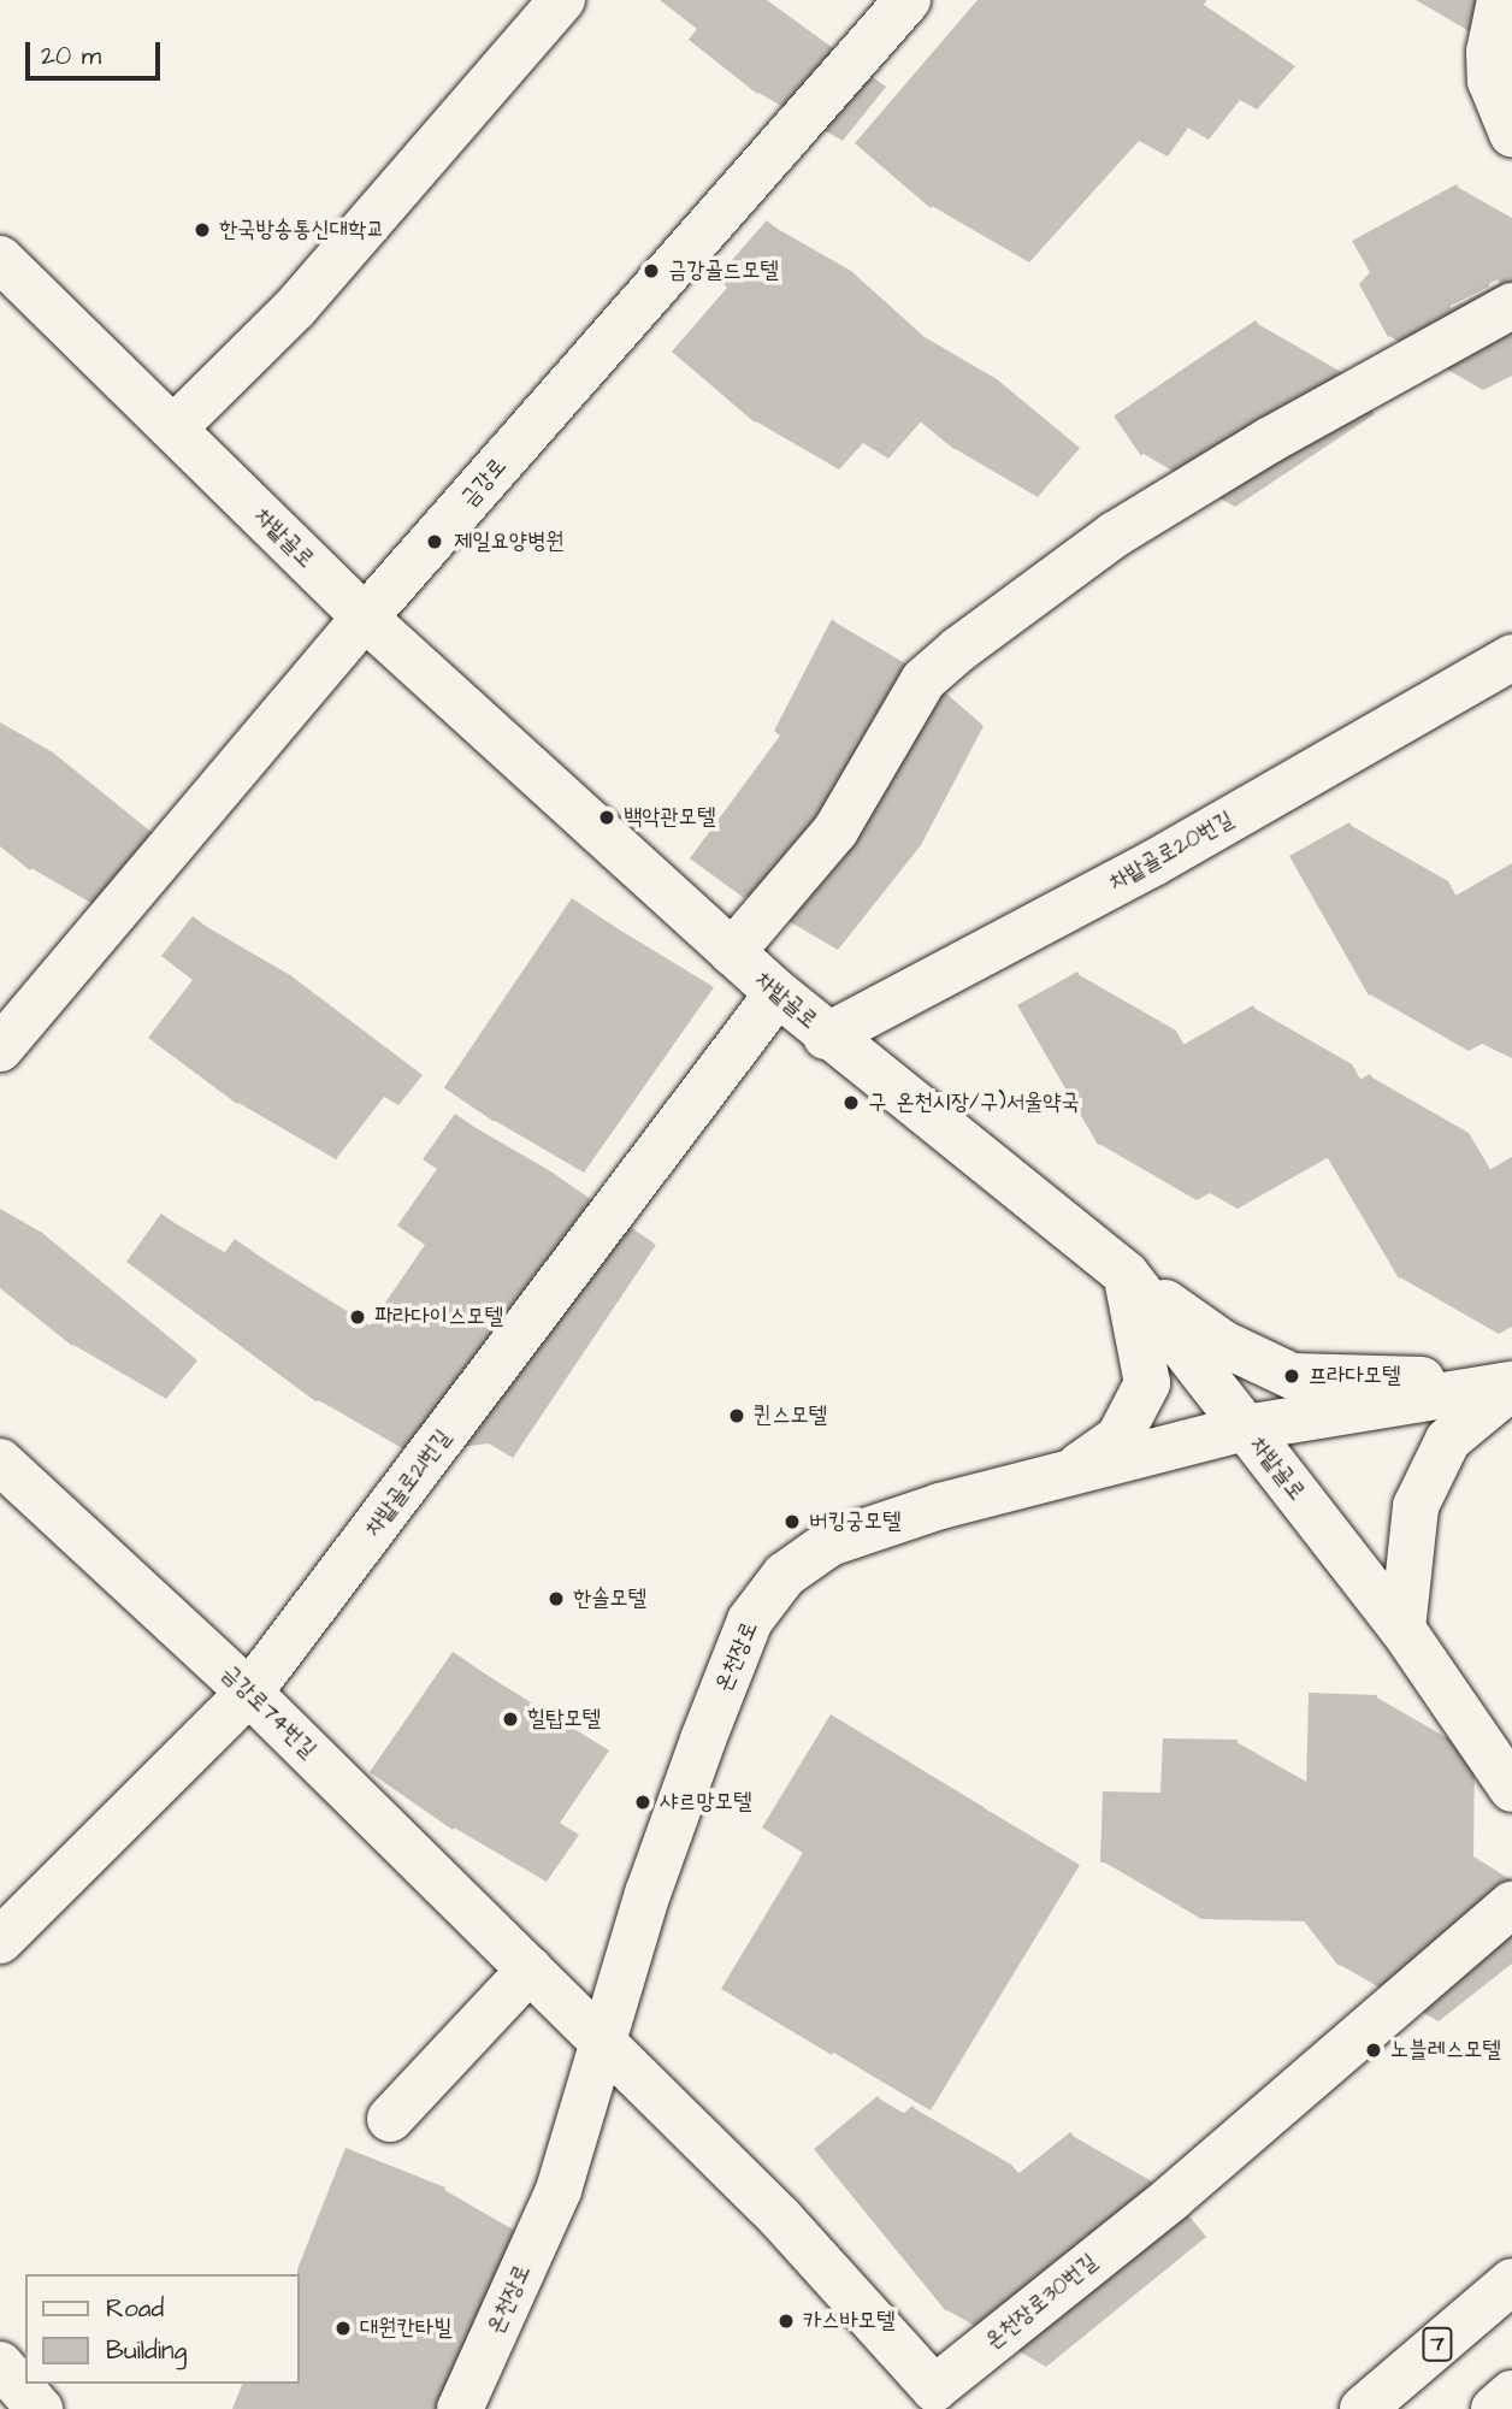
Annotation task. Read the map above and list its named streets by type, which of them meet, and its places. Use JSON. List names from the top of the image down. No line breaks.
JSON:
{"streets":{"street":["금강로","차밭골로","차밭골로20번길","차밭골로21번길","온천장로","금강로74번길","온천장로30번길","7"]},"crossings":[["금강로","차밭골로"],["차밭골로","차밭골로20번길"],["차밭골로","차밭골로21번길"],["차밭골로","온천장로"],["차밭골로21번길","금강로74번길"],["온천장로","금강로74번길"],["온천장로","온천장로30번길"],["금강로74번길","온천장로30번길"]],"places":["한국방송통신대학교","금강골드모텔","제일요양병원","백악관모텔","구 온천시장/구)서울약국","파라다이스모텔","프라다모텔","퀸스모텔","버킹궁모텔","한솔모텔","힐탑모텔","샤르망모텔","노블레스모텔","카스바모텔","대원칸타빌"],"legend":["Road","Building"],"scale_bar":"20 m"}
